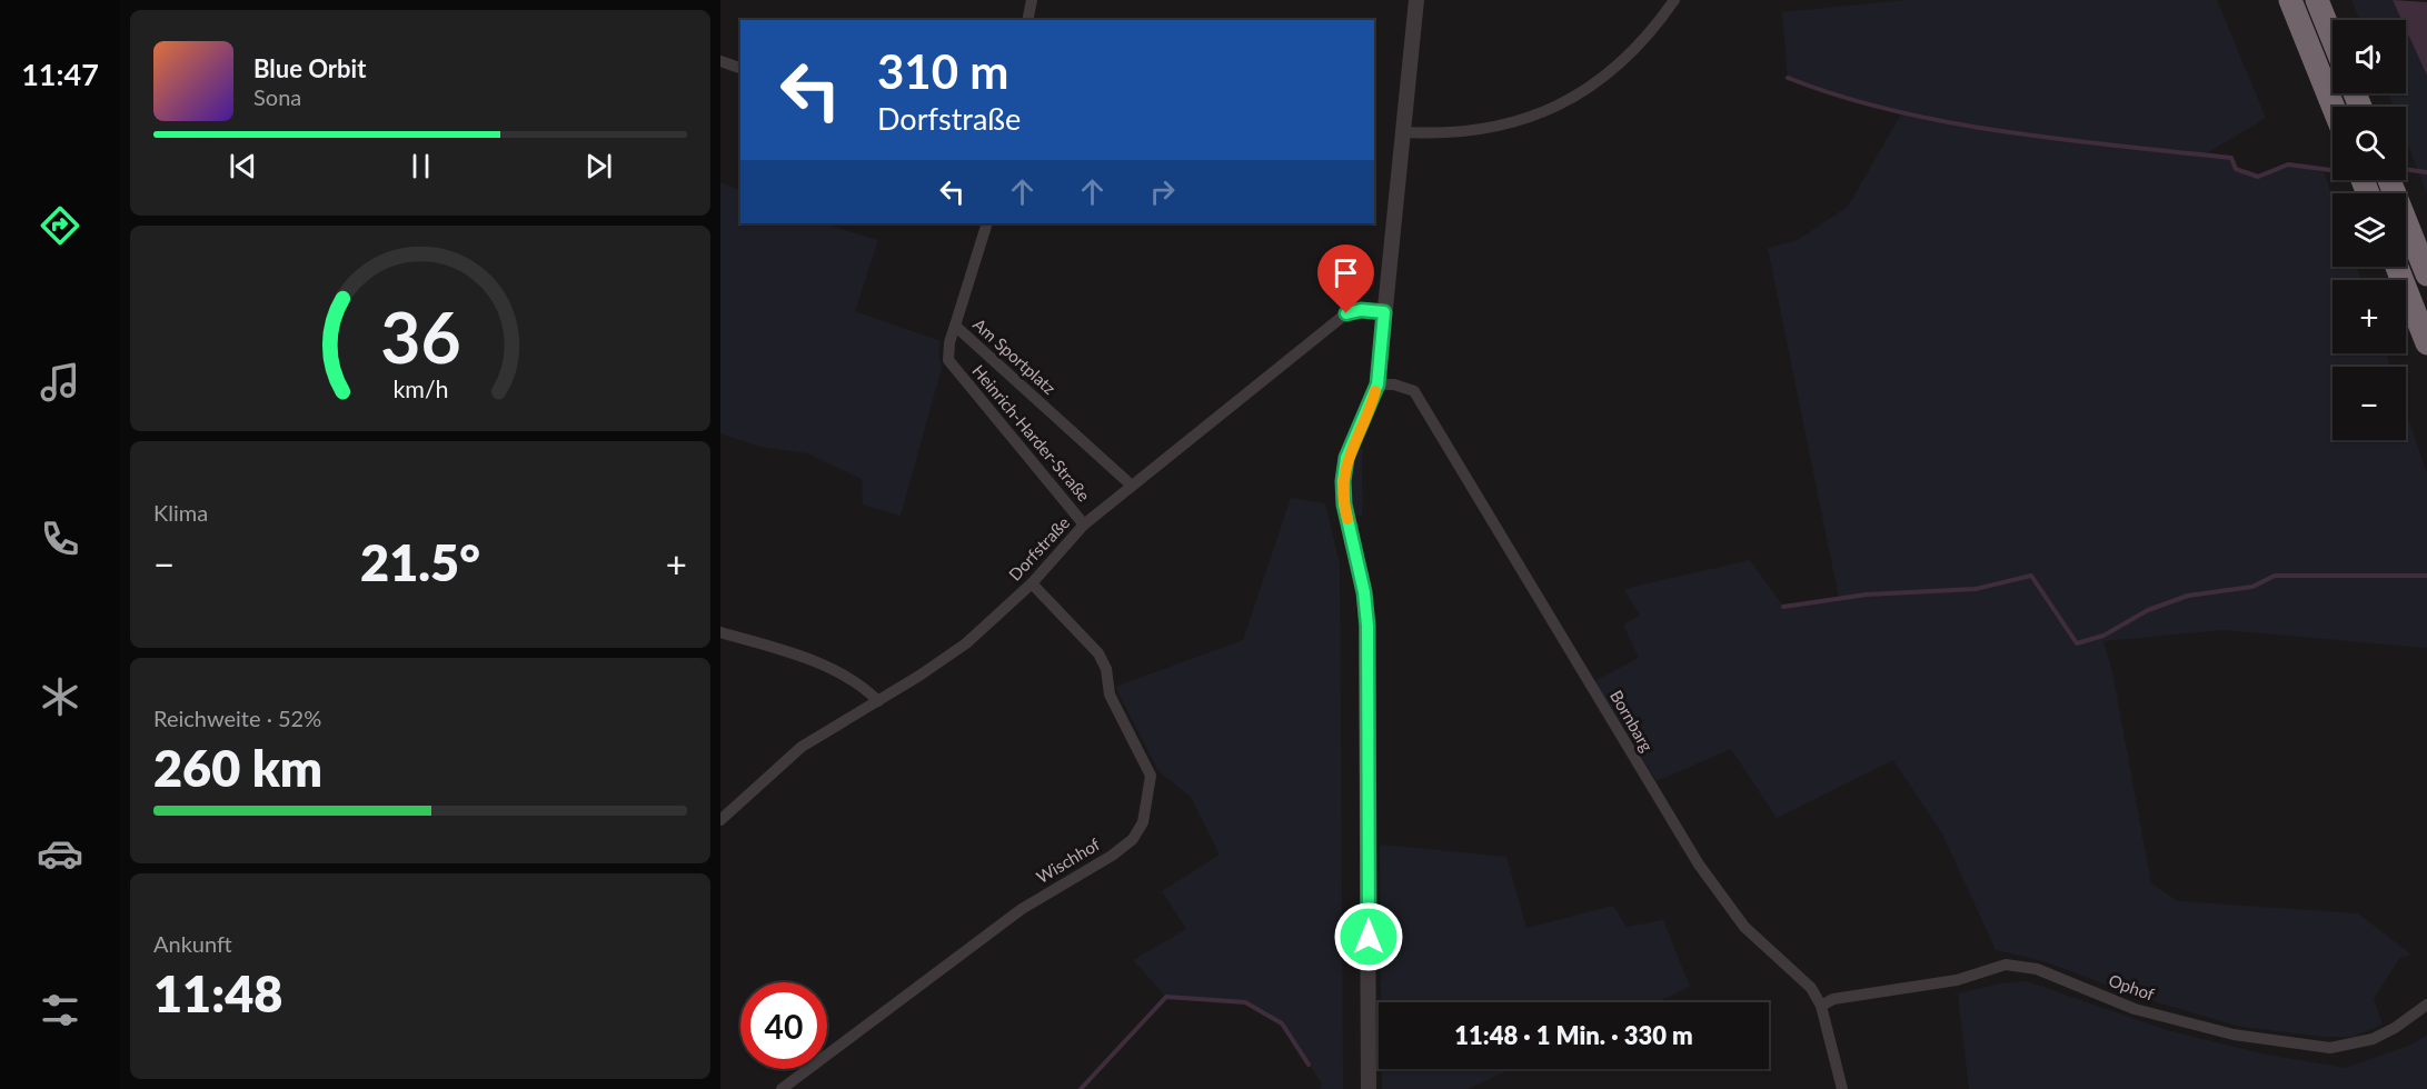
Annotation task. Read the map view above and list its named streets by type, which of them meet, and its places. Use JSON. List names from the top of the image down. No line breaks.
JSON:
{"streets":{"street":["Am Sportplatz","Heinrich-Harder-Straße","Dorfstraße","Bornbarg","Wischhof","Ophof"]},"crossings":[["Am Sportplatz","Heinrich-Harder-Straße"],["Am Sportplatz","Dorfstraße"],["Heinrich-Harder-Straße","Dorfstraße"],["Dorfstraße","Wischhof"],["Bornbarg","Ophof"]],"page":{"tabs":"11:47","map_buttons":["+","−"],"turn":["310 m","Dorfstraße"],"song":["Blue Orbit","Sona"],"tile":["Klima",["Reichweite · 52%","260 km"],["Ankunft","11:48"]],"heat":["−","21.5°","+"],"limit":"40","trip":"11:48 · 1 Min. · 330 m","gauge":["36","km/h"]}}
